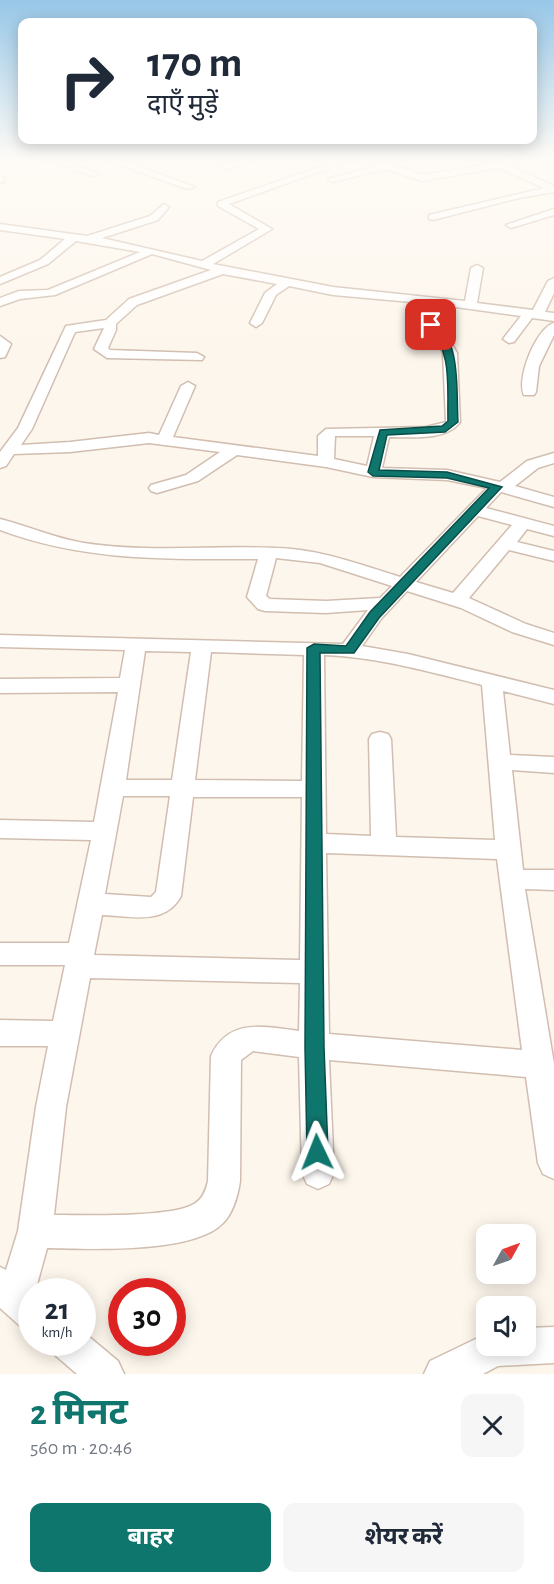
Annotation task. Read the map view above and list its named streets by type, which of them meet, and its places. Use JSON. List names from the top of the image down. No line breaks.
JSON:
{"north":"top right","page":{"turn":["170 m","दाएँ मुड़ें"],"speed":"21 km/h","limit":"30","heading":["2 मिनट","560 m · 20:46"],"buttons":["बाहर","शेयर करें"]}}
